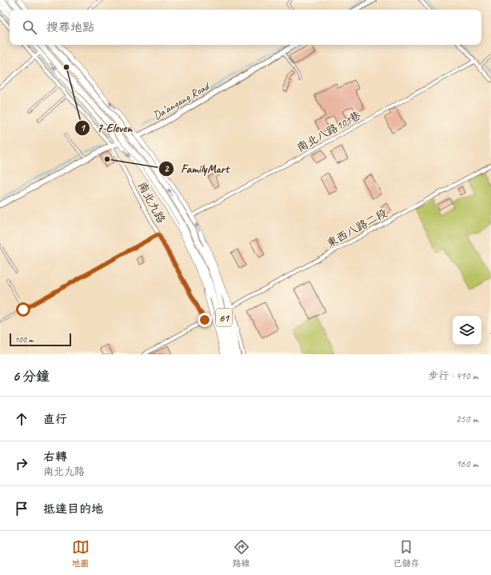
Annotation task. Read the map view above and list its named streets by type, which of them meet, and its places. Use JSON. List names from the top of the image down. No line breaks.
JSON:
{"streets":{"highway":["61"],"main road":["Da’angang Road"],"street":["南北八路101巷","南北九路","東西八路二段"]},"crossings":[["Da’angang Road","南北九路"],["南北八路101巷","61"]],"places":["7-Eleven","FamilyMart"],"scale_bar":"100 m","page":{"search":"搜尋地點","scale":"100 m","heading":["6 分鐘","步行 · 410 m"],"list":[["直行","250 m"],["右轉","南北九路","160 m"],"抵達目的地"],"nav":["地圖","路線","已儲存"]}}
